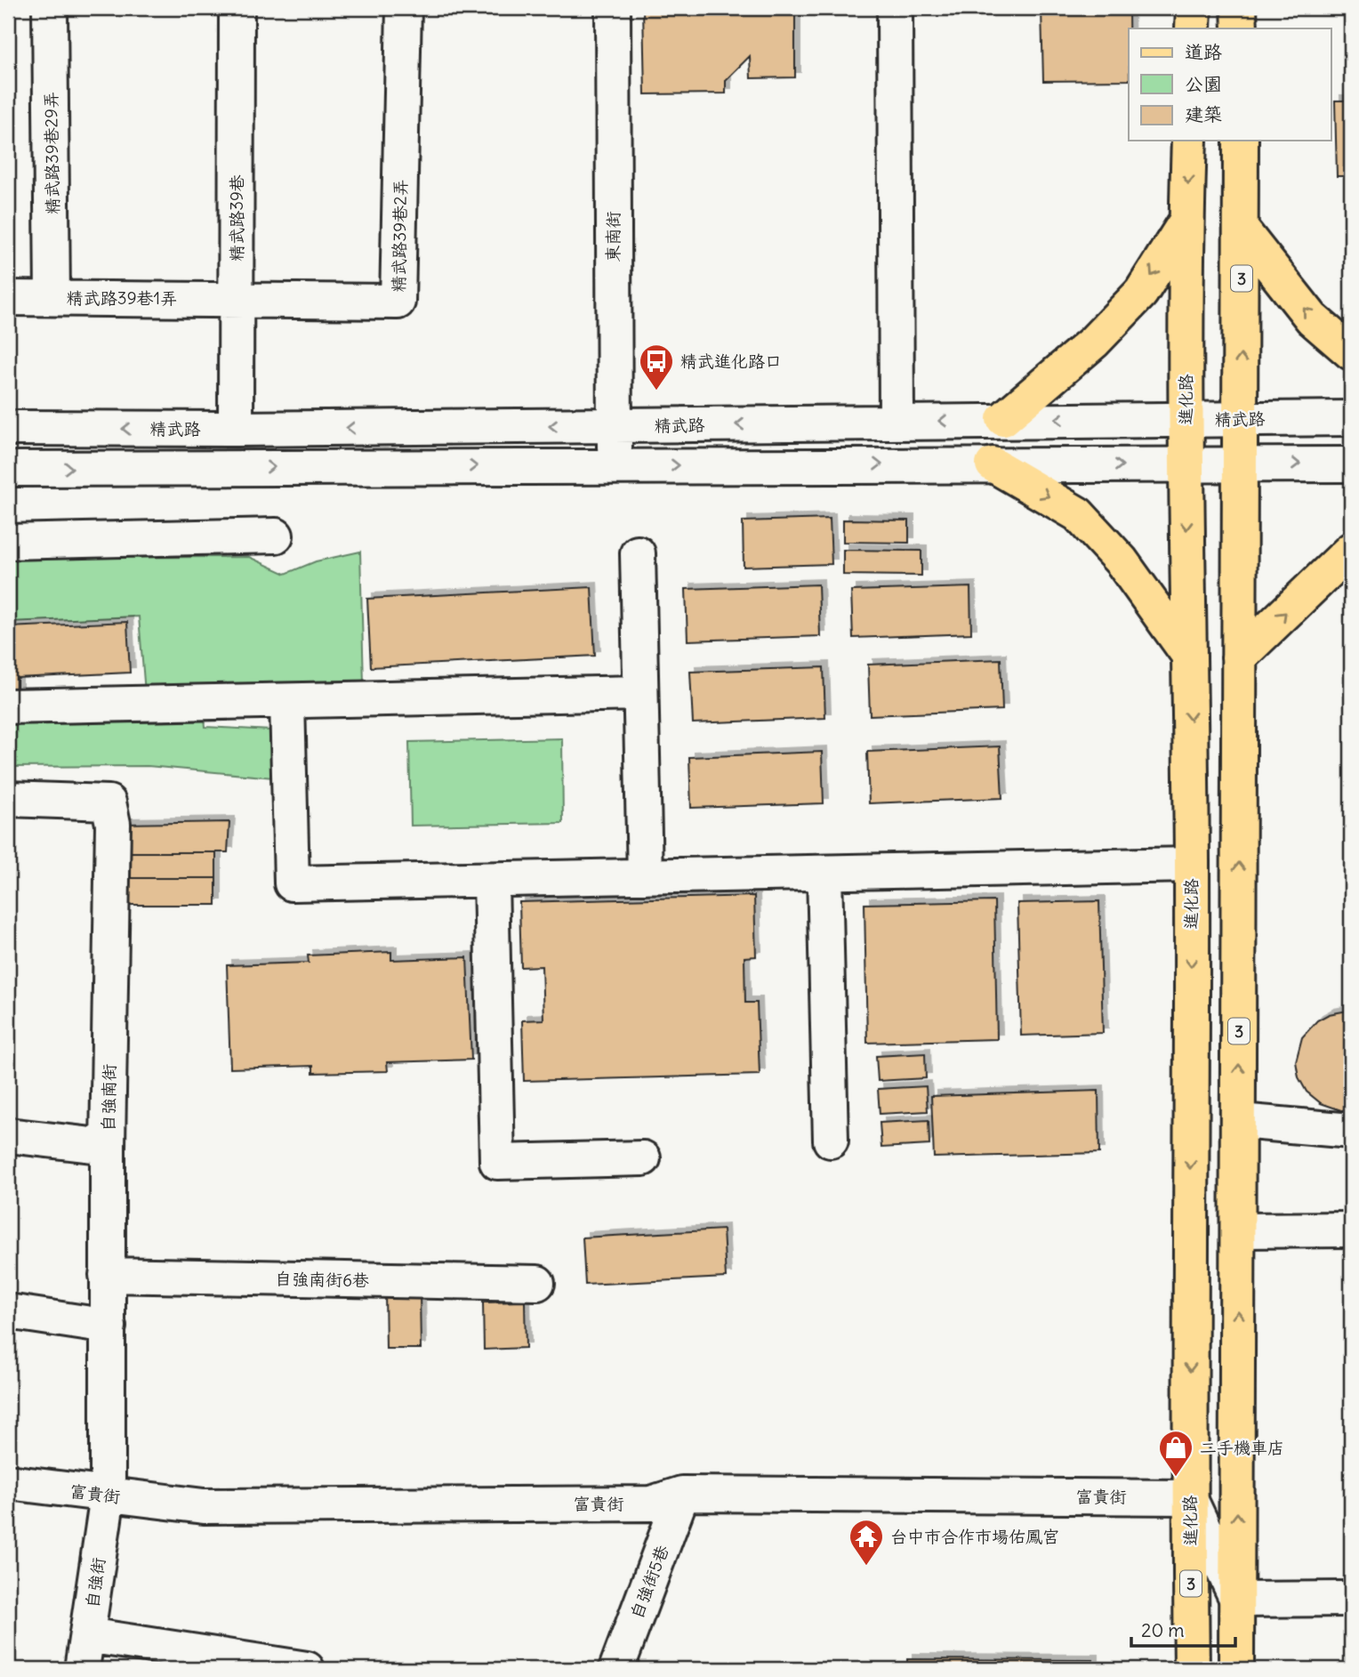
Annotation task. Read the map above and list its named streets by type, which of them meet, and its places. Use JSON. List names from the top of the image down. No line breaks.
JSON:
{"streets":{"main road":["3","進化路"],"street":["精武路39巷29弄","精武路39巷","精武路39巷2弄","東南街","精武路39巷1弄","精武路","自強南街","自強南街6巷","富貴街","自強街5巷","自強街"]},"crossings":[["精武路39巷29弄","精武路39巷1弄"],["精武路39巷","精武路39巷2弄"],["精武路39巷","精武路39巷1弄"],["精武路39巷","精武路"],["精武路39巷2弄","精武路39巷1弄"],["東南街","精武路"],["3","精武路"],["進化路","精武路"],["進化路","富貴街"],["自強南街","自強南街6巷"],["自強南街","富貴街"],["自強南街","自強街"],["富貴街","自強街5巷"],["富貴街","自強街"]],"places":{"bus stop":["精武進化路口"],"shop":["二手機車店"],"temple":["台中市合作市場佑鳳宮"]},"legend":["道路","公園","建築"],"scale_bar":"20 m"}
